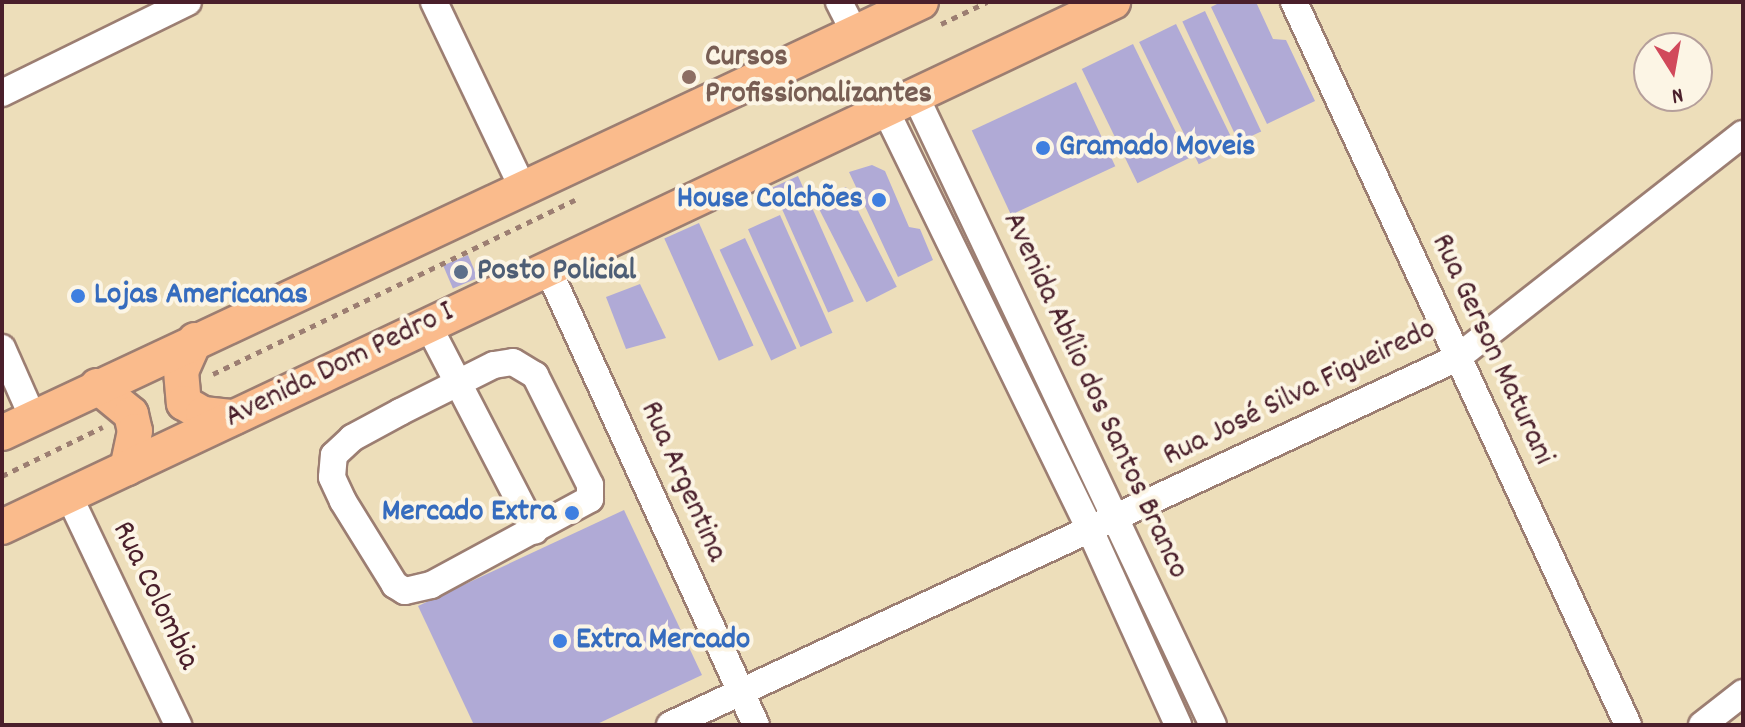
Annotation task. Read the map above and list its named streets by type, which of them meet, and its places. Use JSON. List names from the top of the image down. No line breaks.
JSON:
{"streets":{"main road":["Avenida Dom Pedro I"],"street":["Rua Gerson Maturani","Rua José Silva Figueiredo","Avenida Abílio dos Santos Branco","Rua Argentina","Rua Colombia"]},"crossings":[["Rua Gerson Maturani","Rua José Silva Figueiredo"],["Avenida Dom Pedro I","Avenida Abílio dos Santos Branco"],["Avenida Dom Pedro I","Rua Argentina"],["Avenida Dom Pedro I","Rua Colombia"],["Rua José Silva Figueiredo","Avenida Abílio dos Santos Branco"],["Rua José Silva Figueiredo","Rua Argentina"]],"places":["Cursos Profissionalizantes","Gramado Moveis","House Colchões","Posto Policial","Lojas Americanas","Mercado Extra","Extra Mercado"],"north":"bottom"}
